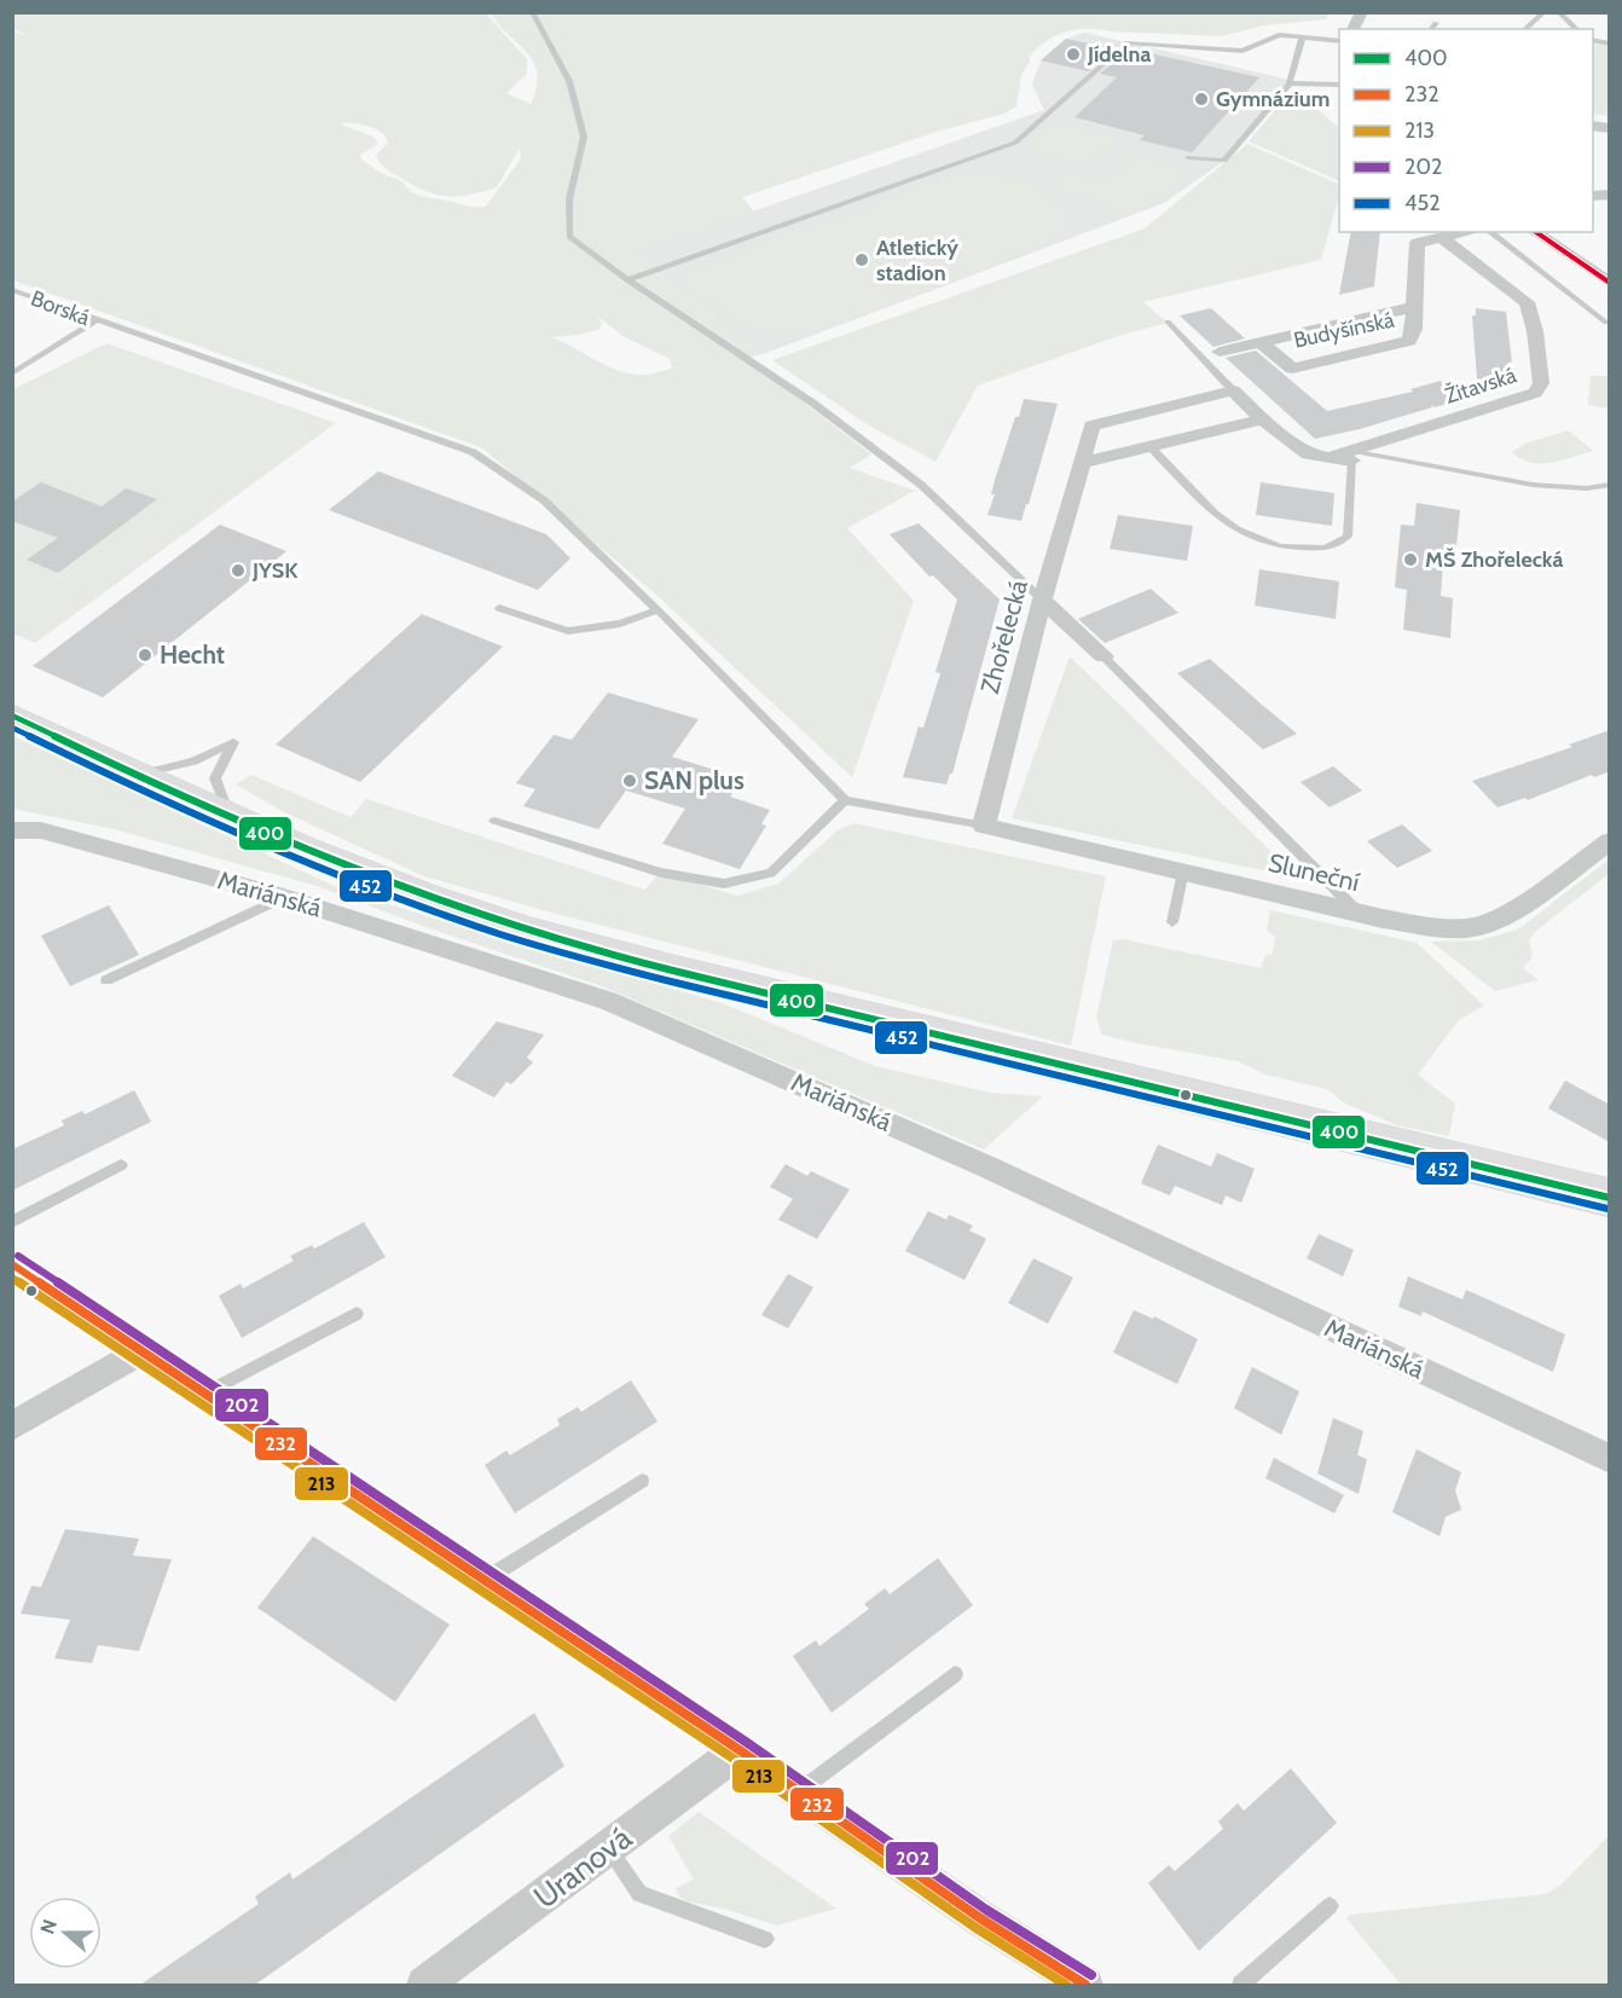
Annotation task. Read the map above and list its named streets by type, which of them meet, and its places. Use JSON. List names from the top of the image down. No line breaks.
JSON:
{"streets":{"street":["Budyšínská","Žitavská","Zhořelecká","Sluneční","Mariánská","Uranová"],"lane":["Borská"]},"crossings":[["Budyšínská","Žitavská"],["Zhořelecká","Sluneční"]],"places":["Jídelna","Gymnázium","Atletický stadion","MŠ Zhořelecká","JYSK","Hecht","SAN plus"],"lines":["transit line 400","transit line 452","transit line 202","transit line 232","transit line 213"],"legend":["400","232","213","202","452"],"north":"left"}
